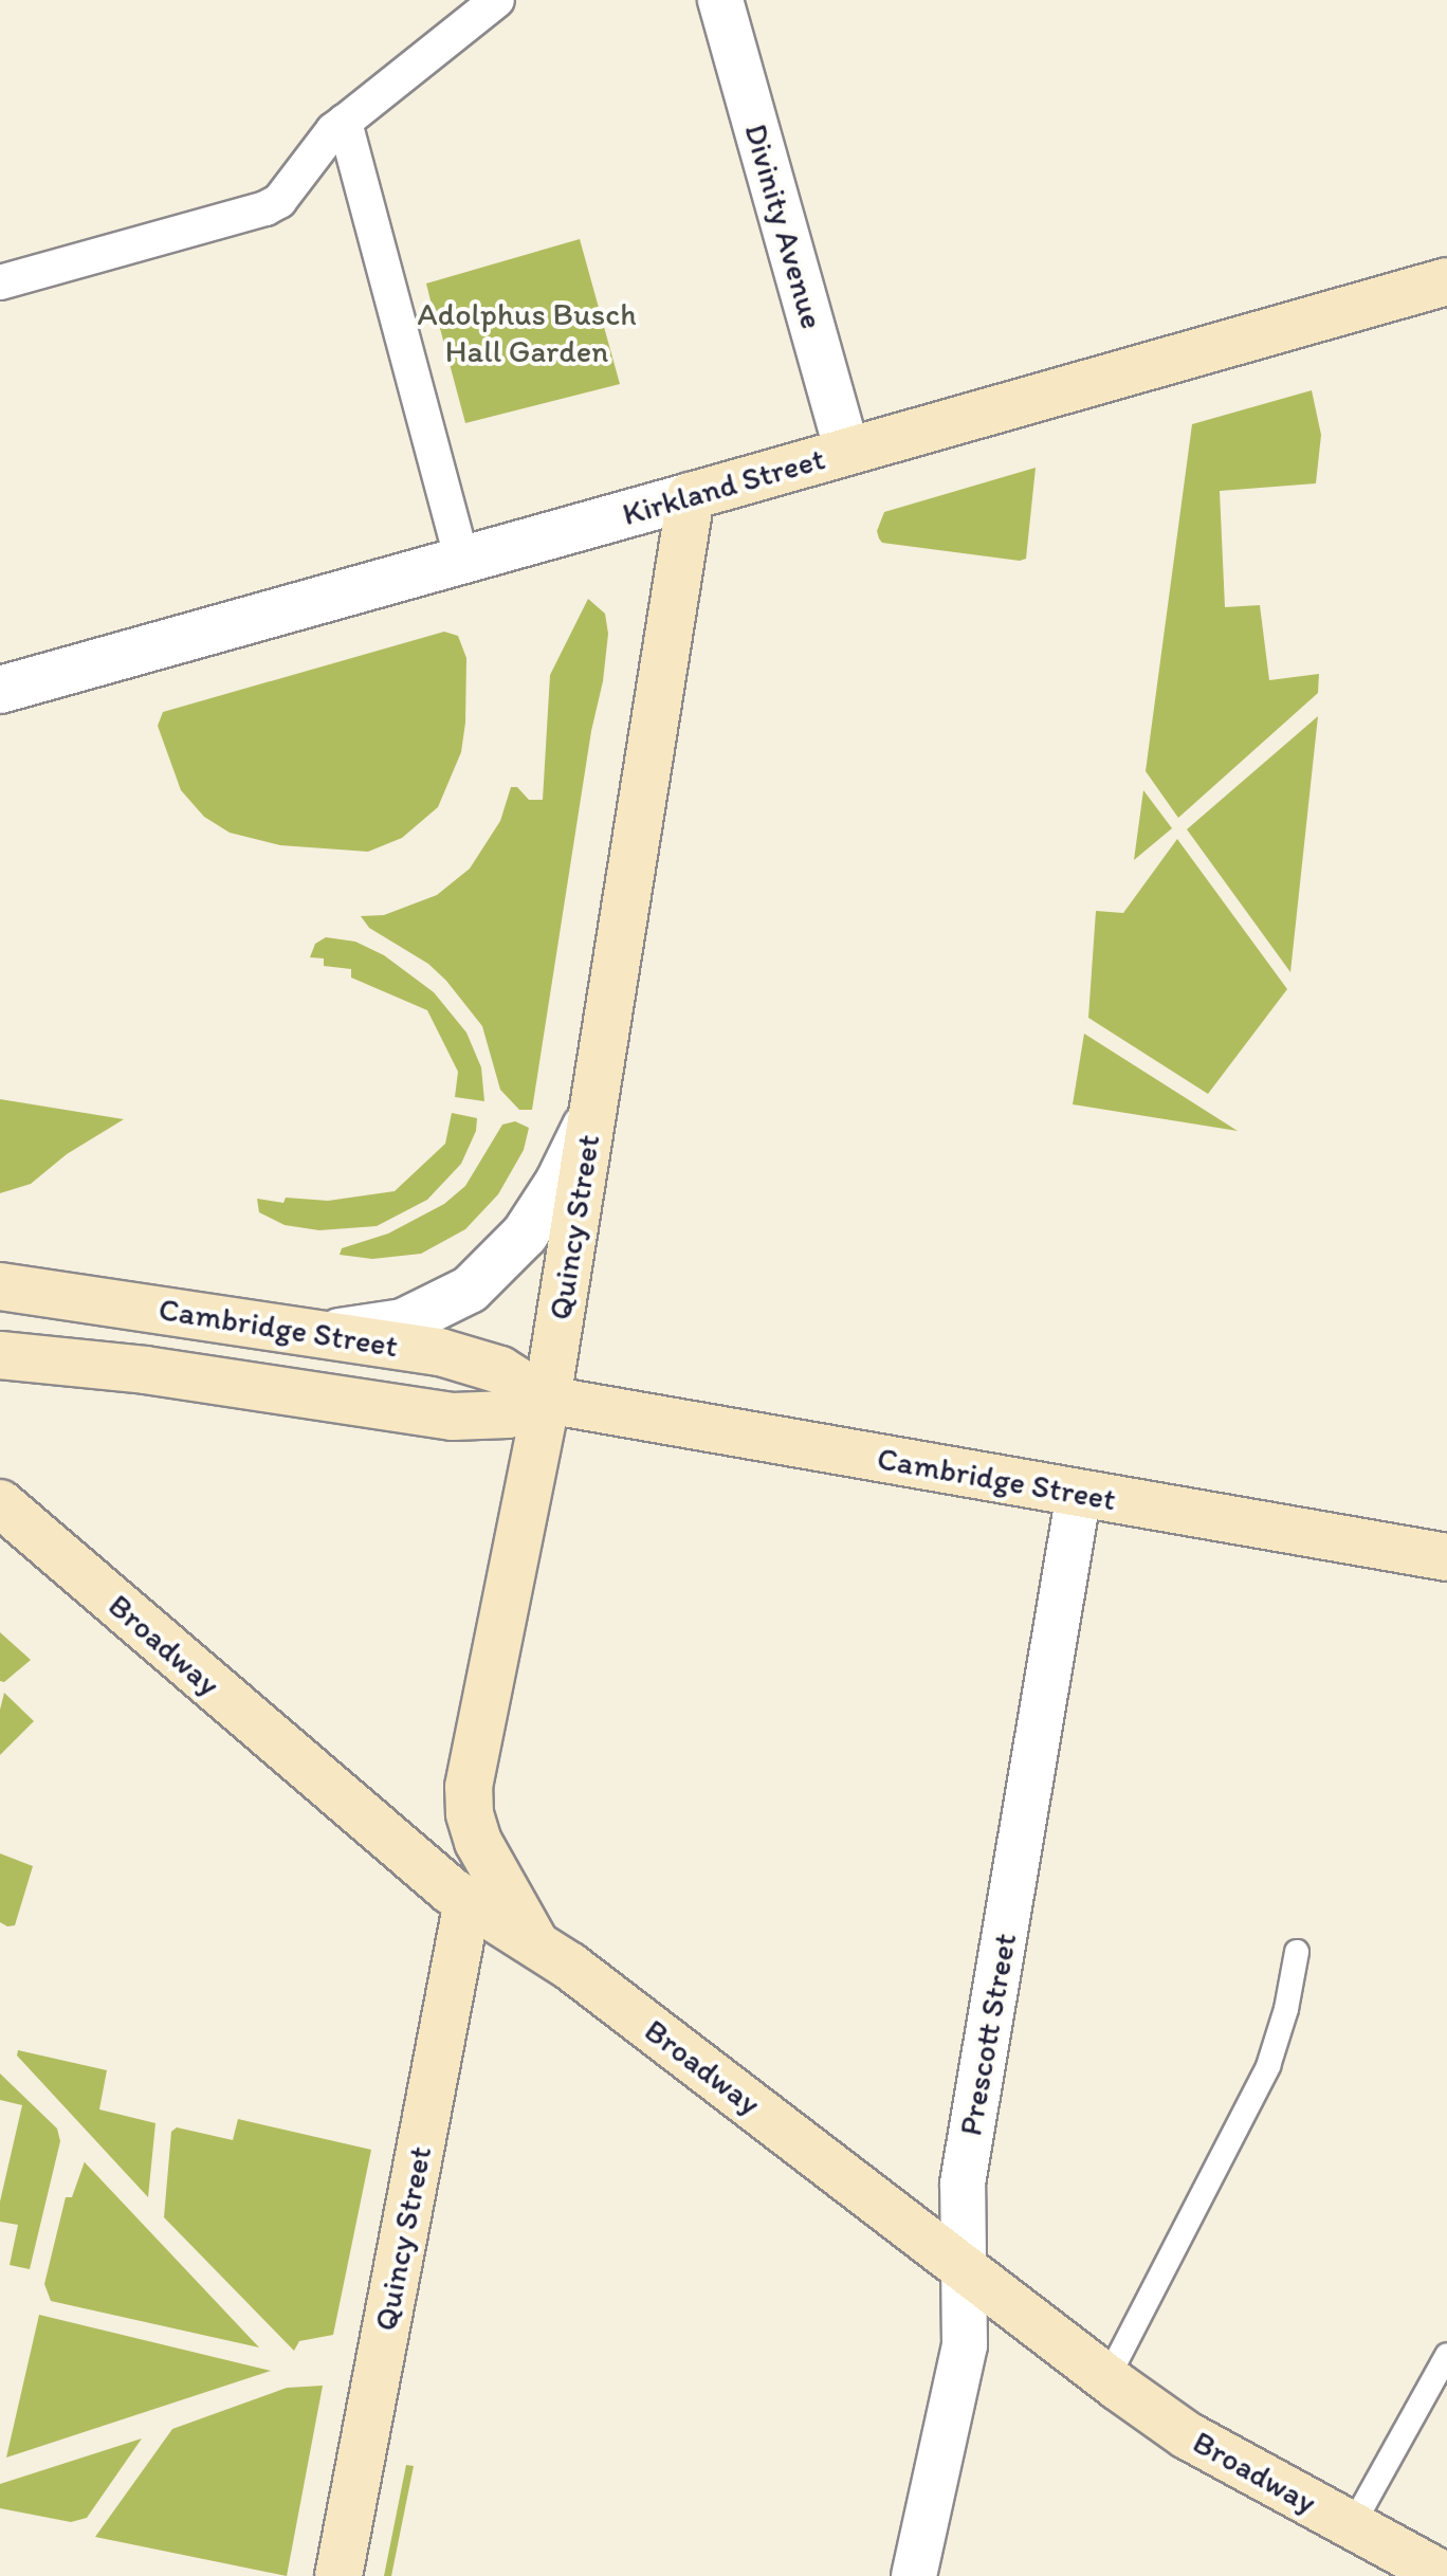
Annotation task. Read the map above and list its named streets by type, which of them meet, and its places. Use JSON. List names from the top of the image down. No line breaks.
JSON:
{"streets":{"main road":["Kirkland Street","Quincy Street","Cambridge Street","Broadway"],"street":["Divinity Avenue","Prescott Street"]},"crossings":[["Divinity Avenue","Kirkland Street"],["Kirkland Street","Quincy Street"],["Quincy Street","Cambridge Street"],["Quincy Street","Broadway"],["Cambridge Street","Prescott Street"],["Broadway","Prescott Street"]],"parks":["Adolphus Busch Hall Garden"]}
